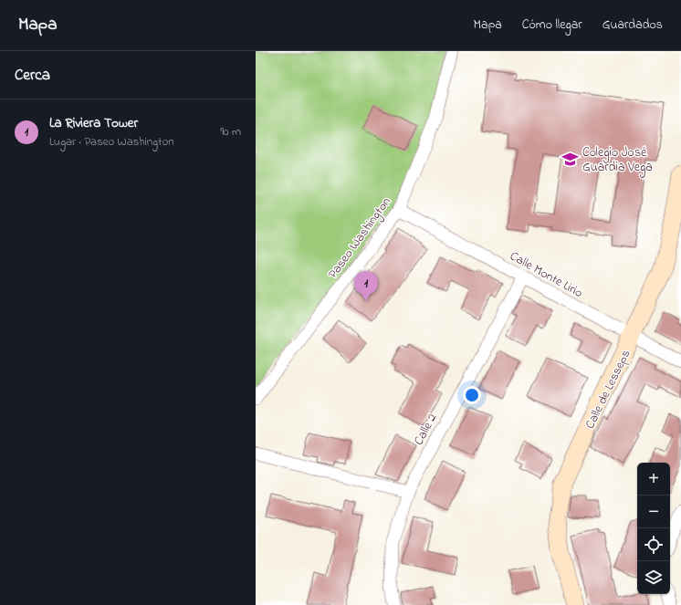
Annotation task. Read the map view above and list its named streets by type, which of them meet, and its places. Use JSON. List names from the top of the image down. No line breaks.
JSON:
{"streets":{"main road":["Calle de Lesseps"],"street":["Paseo Washington","Calle Monte Lirio","Calle 2"]},"crossings":[["Paseo Washington","Calle Monte Lirio"],["Calle Monte Lirio","Calle de Lesseps"],["Calle Monte Lirio","Calle 2"]],"places":{"school or university":["Colegio José Guardia Vega"]},"page":{"header":"Mapa","nav":["Mapa","Cómo llegar","Guardados"],"heading":"Cerca","list":[{"mark":"1","name":"La Riviera Tower","note":"Lugar · Paseo Washington","value":"90 m"}],"pins":"1","map_buttons":["+","−"]}}
